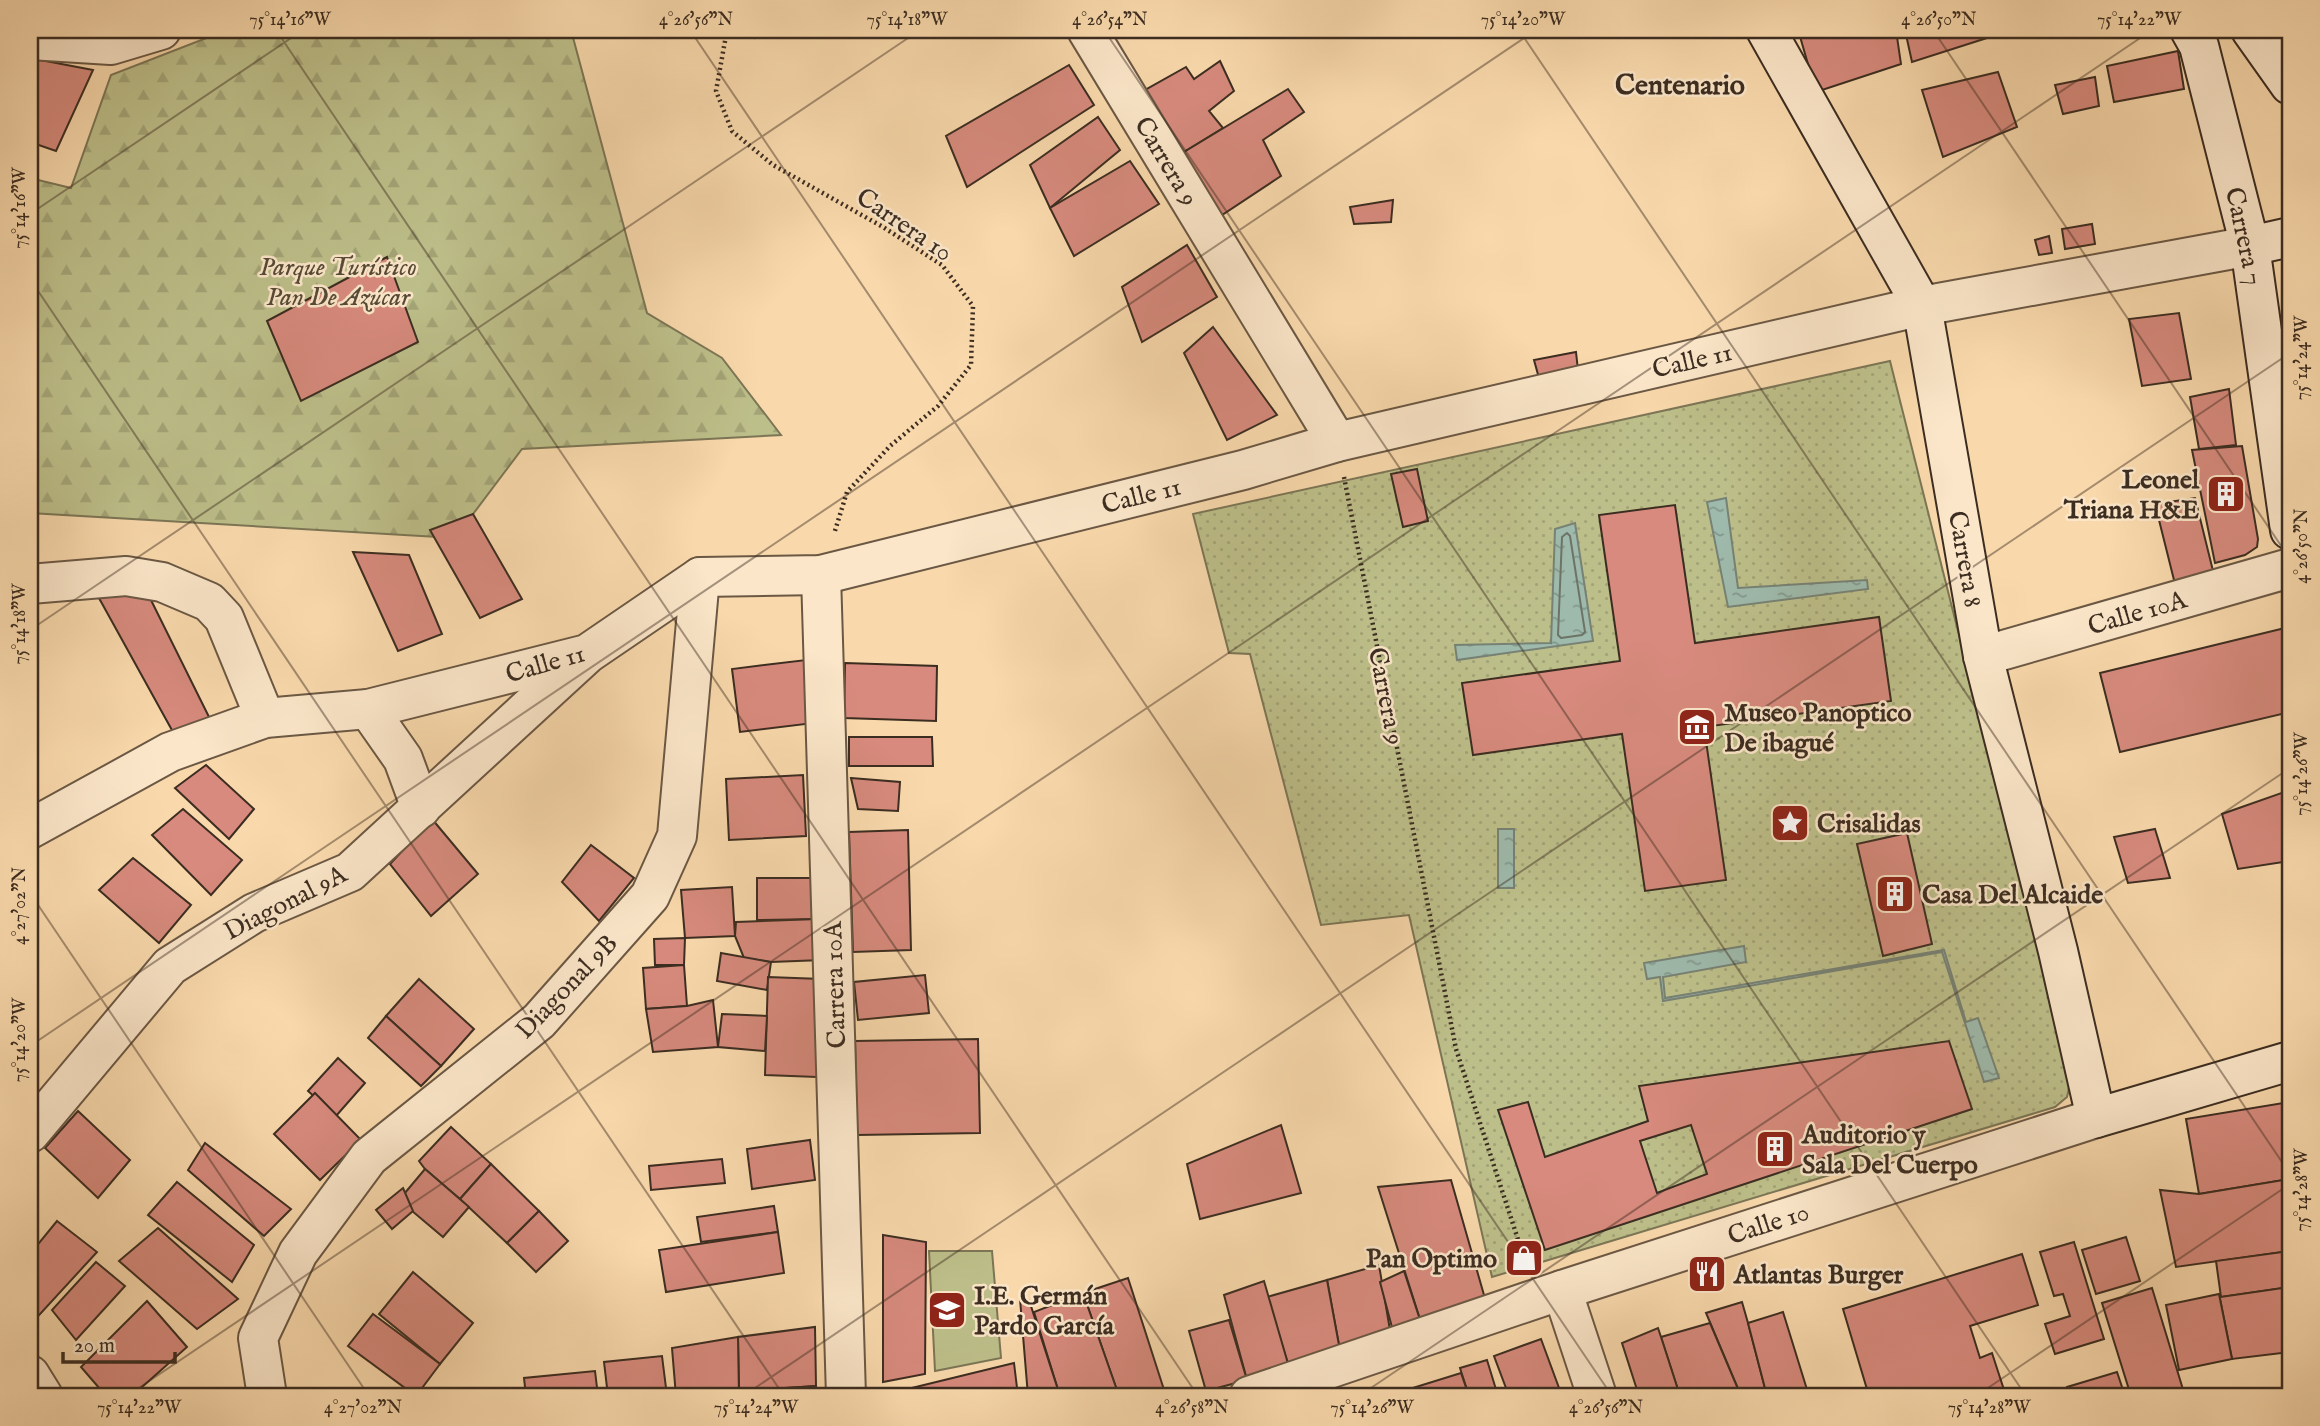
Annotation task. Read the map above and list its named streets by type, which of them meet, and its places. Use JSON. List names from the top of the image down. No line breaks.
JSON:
{"streets":{"street":["Carrera 9","Carrera 7","Calle 11","Carrera 8","Calle 10A","Diagonal 9A","Carrera 10A","Diagonal 9B","Calle 10"],"path":["Carrera 10"]},"crossings":[["Carrera 9","Calle 11"],["Carrera 9","Calle 10"],["Carrera 10","Calle 11"],["Carrera 10","Carrera 10A"],["Carrera 7","Calle 11"],["Calle 11","Carrera 8"],["Calle 11","Diagonal 9A"],["Calle 11","Carrera 10A"],["Calle 11","Diagonal 9B"],["Carrera 8","Calle 10A"],["Carrera 8","Calle 10"]],"districts":["Centenario"],"parks":["Parque Turístico Pan De Azúcar"],"places":{"building":["Leonel Triana H&E","Casa Del Alcaide","Auditorio y Sala Del Cuerpo"],"museum":["Museo Panoptico De ibagué"],"place":["Crisalidas"],"shop":["Pan Optimo"],"restaurant":["Atlantas Burger"],"school or university":["I.E. Germán Pardo García"]},"scale_bar":"20 m","coordinates":["75°14'16\"W","4°26'56\"N","75°14'18\"W","4°26'54\"N","75°14'20\"W","4°26'50\"N","75°14'22\"W","75°14'24\"W","75°14'26\"W","4°27'02\"N","75°14'28\"W","4°26'58\"N"]}
